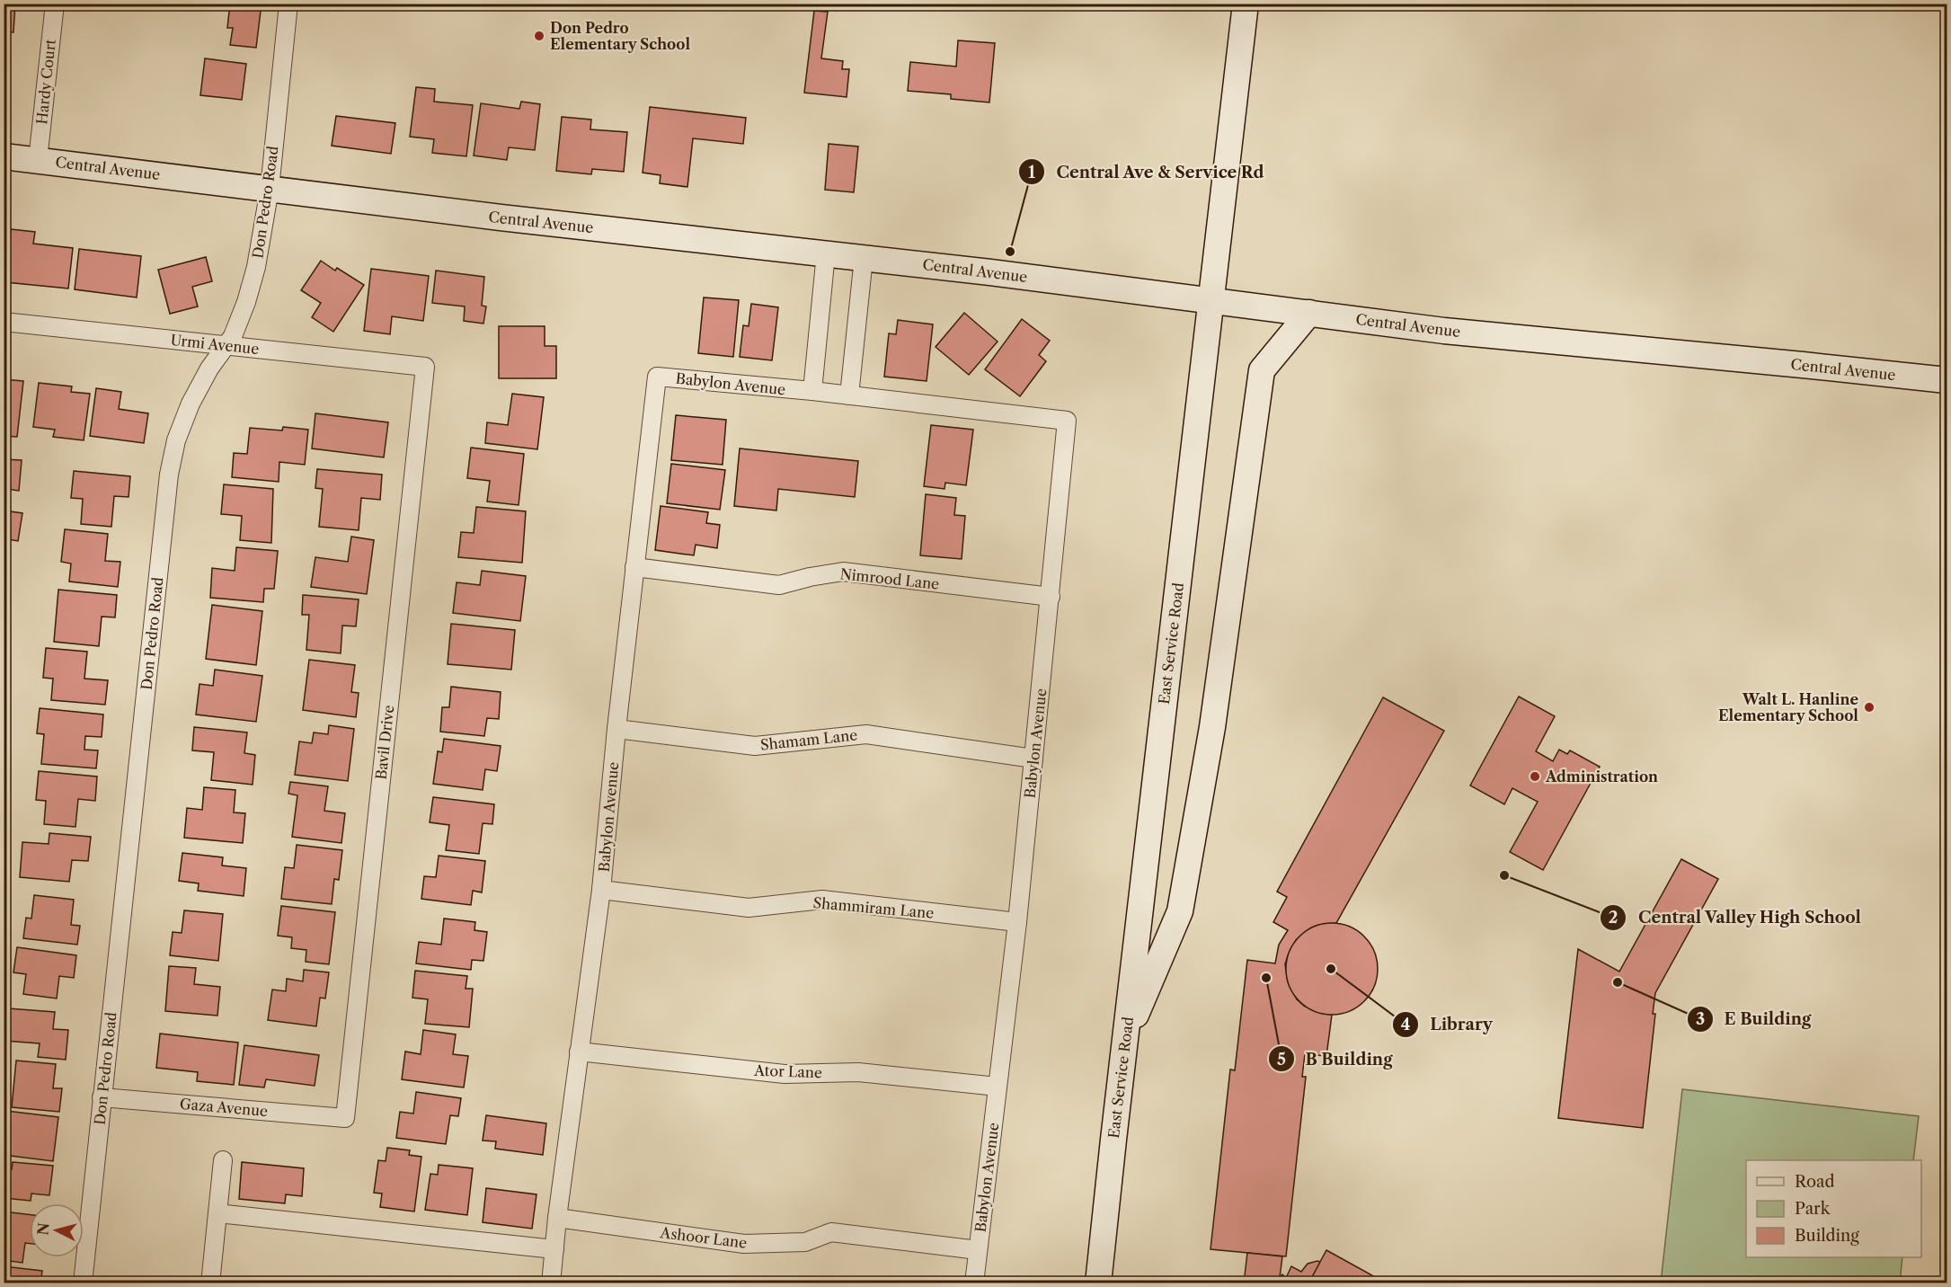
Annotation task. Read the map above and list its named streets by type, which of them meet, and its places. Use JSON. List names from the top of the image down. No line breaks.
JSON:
{"streets":{"street":["Hardy Court","Central Avenue","Don Pedro Road","Urmi Avenue","Babylon Avenue","Nimrood Lane","East Service Road","Shamam Lane","Bavil Drive","Shammiram Lane","Ator Lane","Gaza Avenue","Ashoor Lane"]},"crossings":[["Hardy Court","Central Avenue"],["Central Avenue","Don Pedro Road"],["Central Avenue","East Service Road"],["Don Pedro Road","Urmi Avenue"],["Don Pedro Road","Gaza Avenue"],["Urmi Avenue","Bavil Drive"],["Babylon Avenue","Nimrood Lane"],["Babylon Avenue","Shamam Lane"],["Babylon Avenue","Shammiram Lane"],["Babylon Avenue","Ator Lane"],["Babylon Avenue","Ashoor Lane"],["Bavil Drive","Gaza Avenue"]],"places":["Don Pedro Elementary School","Central Ave & Service Rd","Walt L. Hanline Elementary School","Administration","Central Valley High School","Library","B Building","E Building"],"legend":["Road","Park","Building"],"north":"left"}
